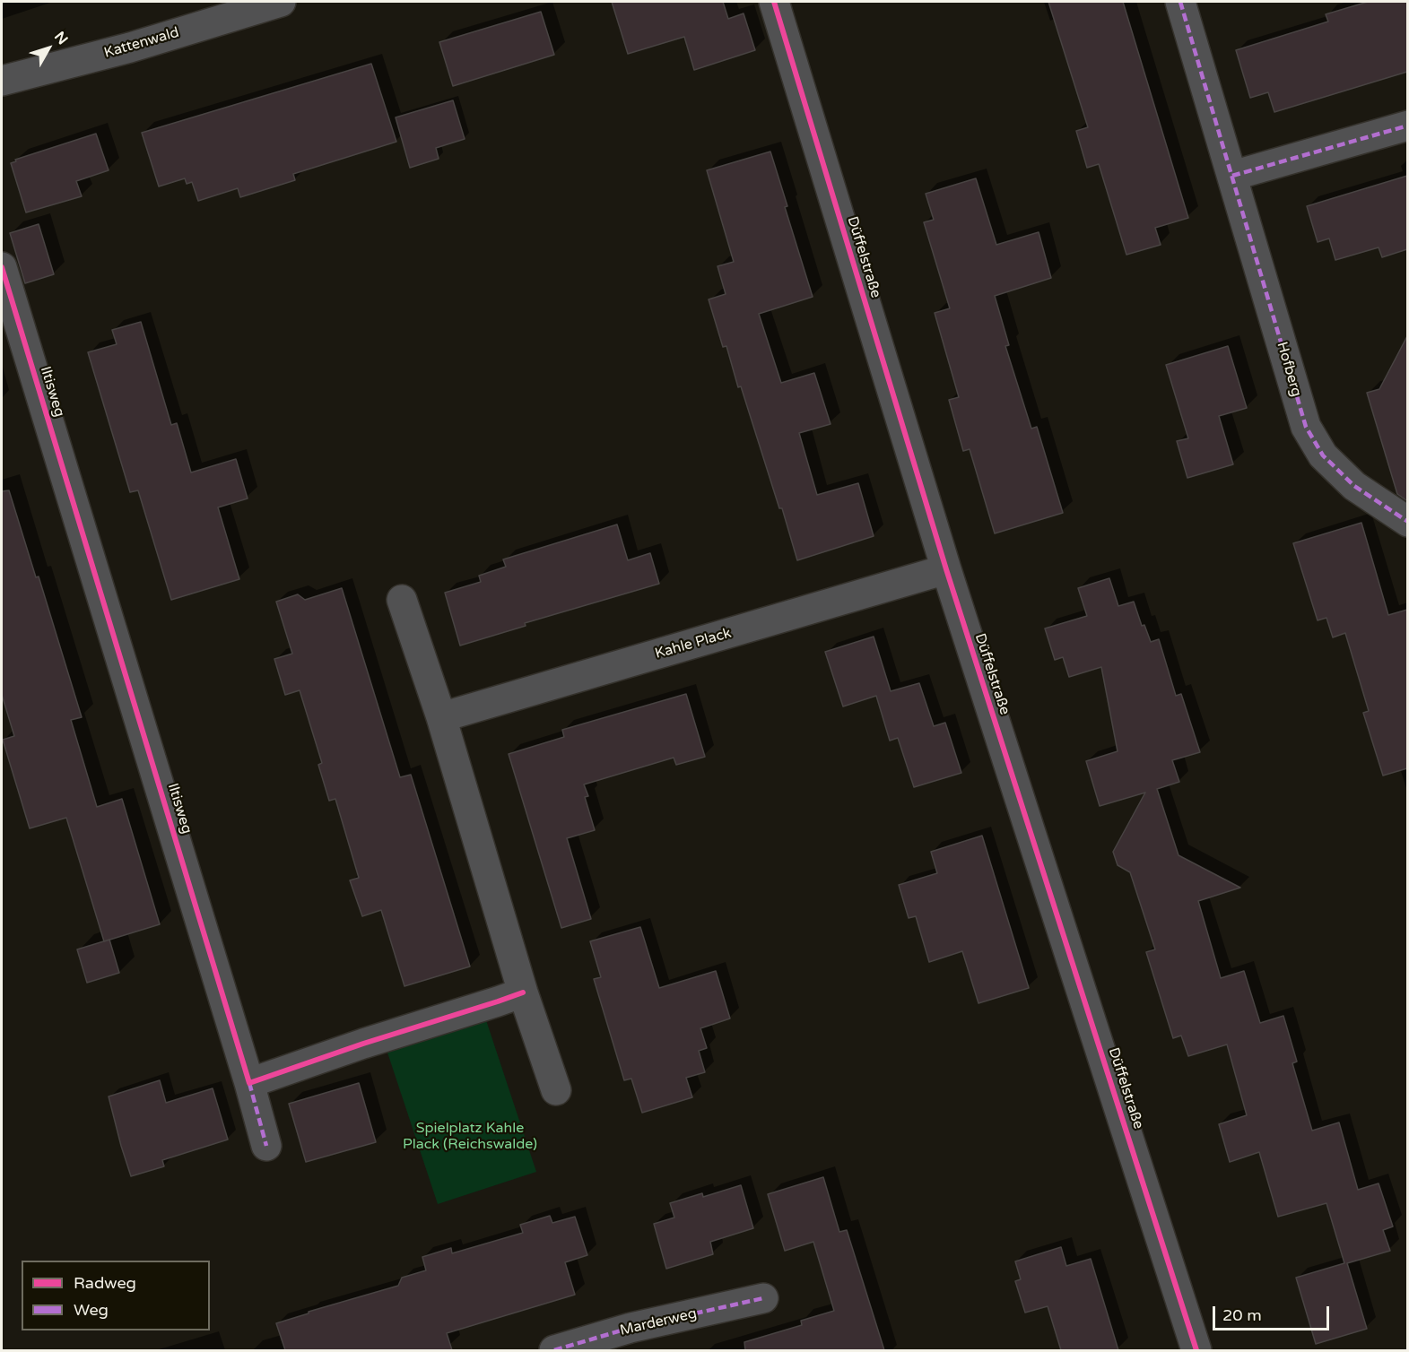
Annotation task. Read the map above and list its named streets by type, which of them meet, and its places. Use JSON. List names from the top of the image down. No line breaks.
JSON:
{"streets":{"street":["Kattenwald","Düffelstraße","Hofberg","Iltisweg","Kahle Plack","Marderweg"]},"crossings":[["Düffelstraße","Kahle Plack"]],"parks":["Spielplatz Kahle Plack (Reichswalde)"],"legend":["Radweg","Weg"],"scale_bar":"20 m","north":"top right"}
